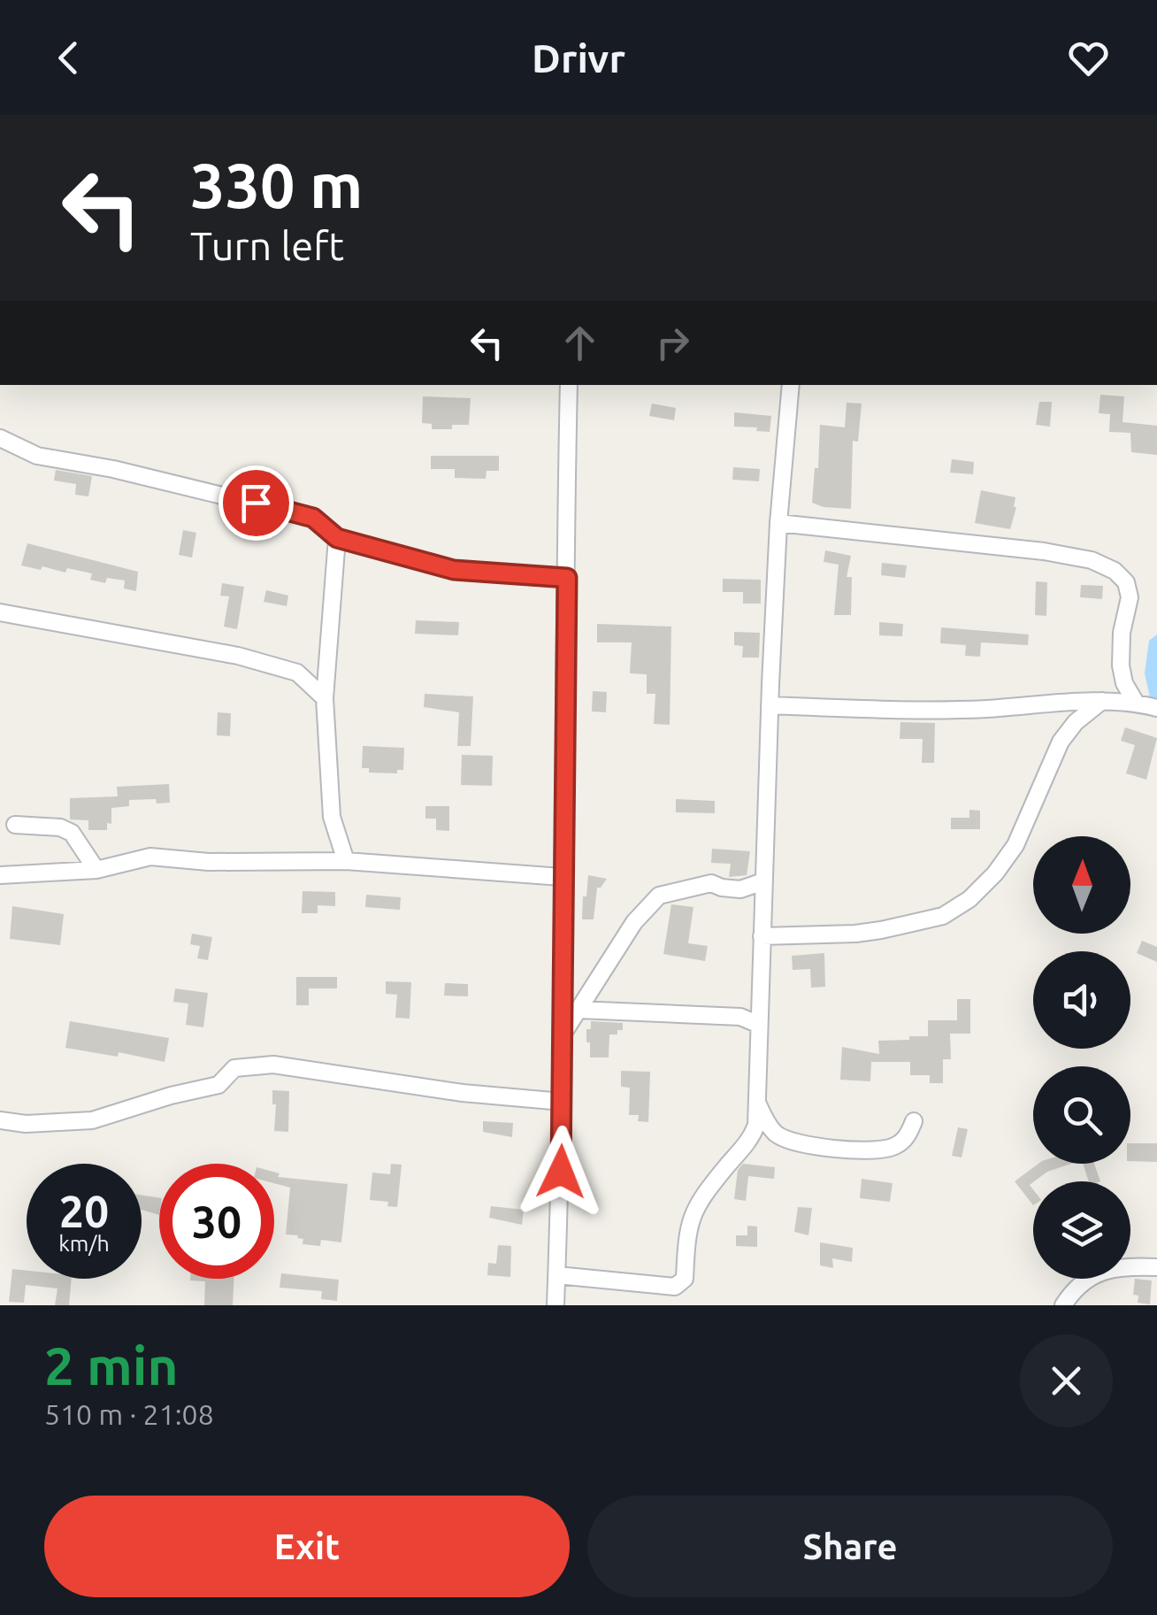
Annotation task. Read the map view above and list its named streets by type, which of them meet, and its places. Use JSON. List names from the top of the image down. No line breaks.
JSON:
{"north":"top","page":{"header":"Drivr","turn":["330 m","Turn left"],"speed":"20 km/h","limit":"30","heading":["2 min","510 m · 21:08"],"buttons":["Exit","Share"]}}
